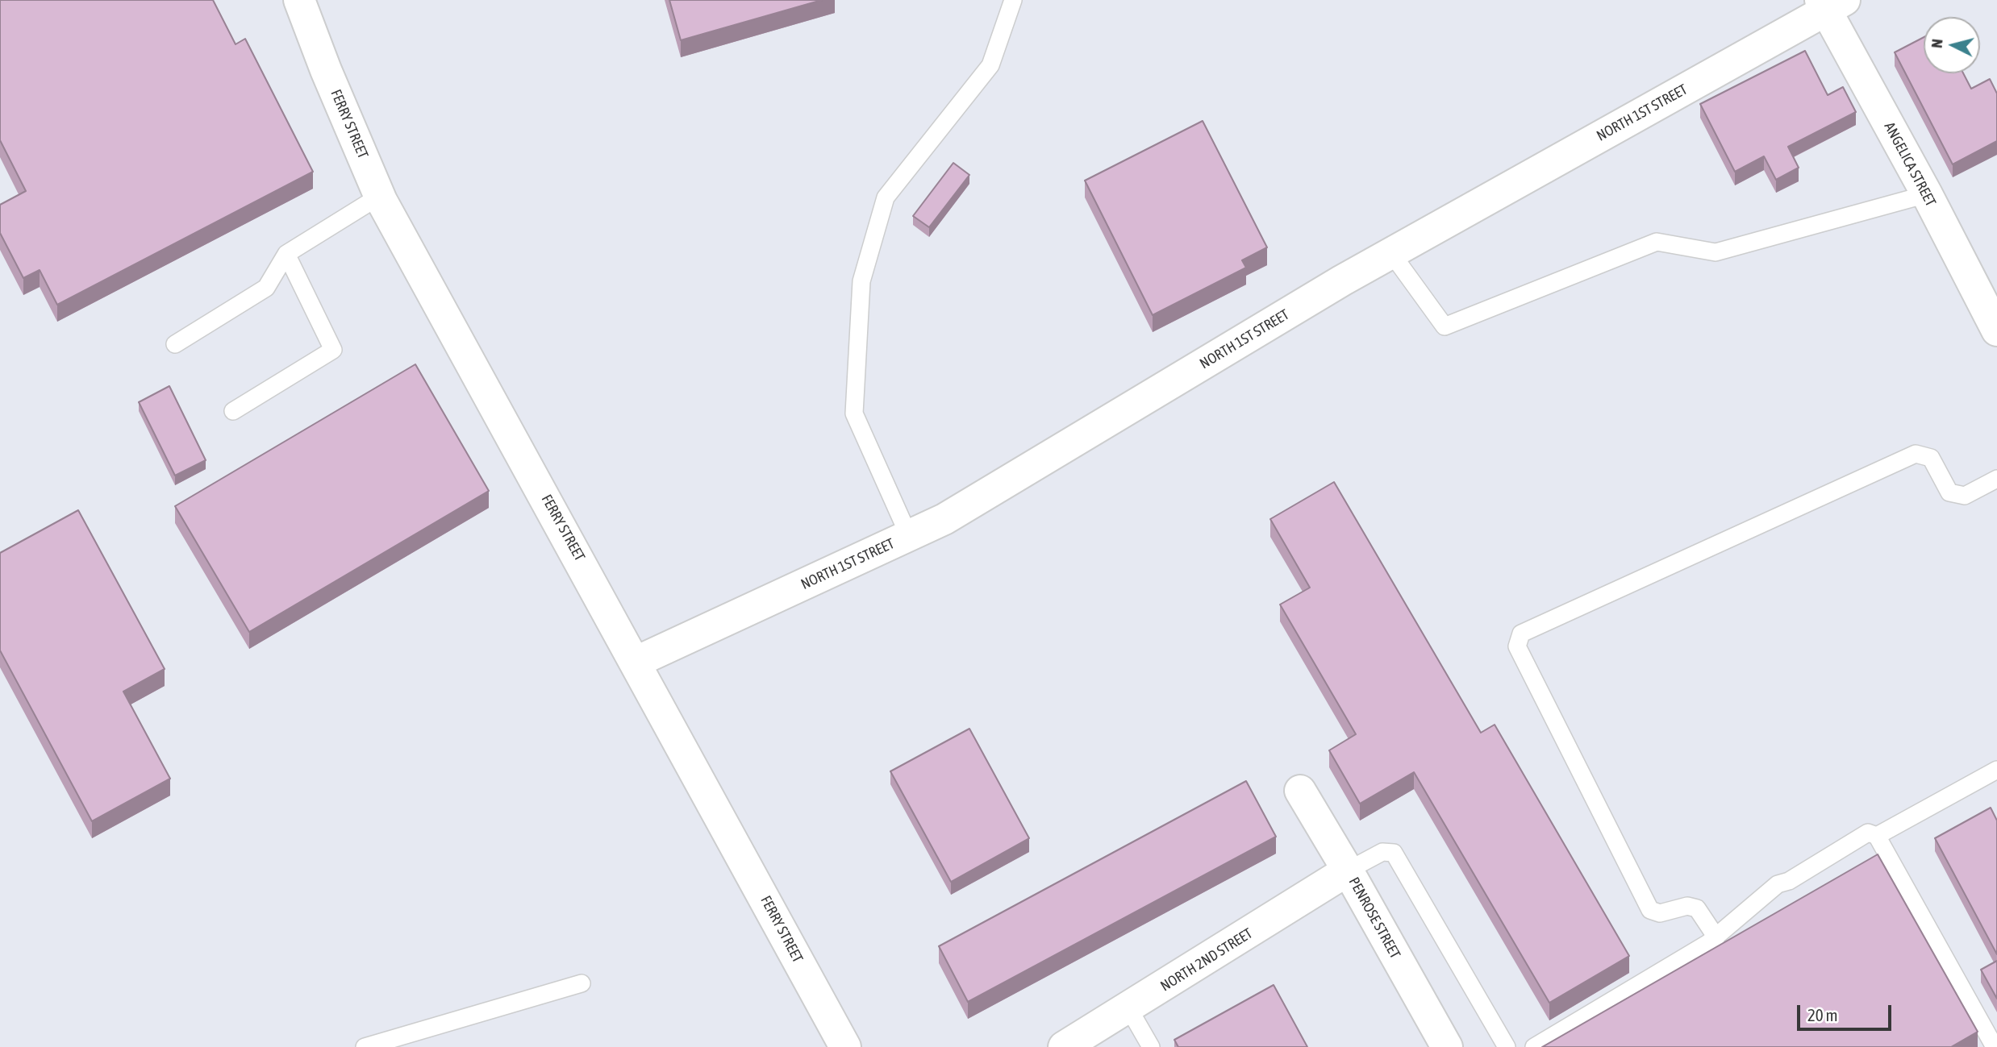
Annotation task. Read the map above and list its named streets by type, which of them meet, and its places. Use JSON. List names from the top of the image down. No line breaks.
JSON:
{"streets":{"street":["NORTH 1ST STREET","FERRY STREET","ANGELICA STREET","PENROSE STREET","NORTH 2ND STREET"]},"crossings":[["NORTH 1ST STREET","FERRY STREET"],["NORTH 1ST STREET","ANGELICA STREET"],["PENROSE STREET","NORTH 2ND STREET"]],"scale_bar":"20 m","north":"left"}
